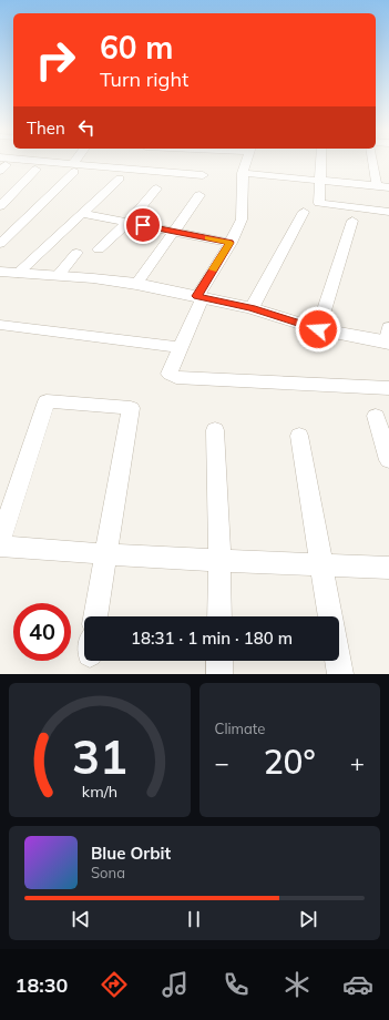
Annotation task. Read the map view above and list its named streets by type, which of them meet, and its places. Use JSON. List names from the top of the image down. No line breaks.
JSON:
{"page":{"turn":["60 m","Turn right"],"then":"Then","limit":"40","trip":"18:31 · 1 min · 180 m","tile":"Climate","heat":["−","20°","+"],"song":["Blue Orbit","Sona"],"tabs":"18:30","gauge":["31","km/h"]}}
